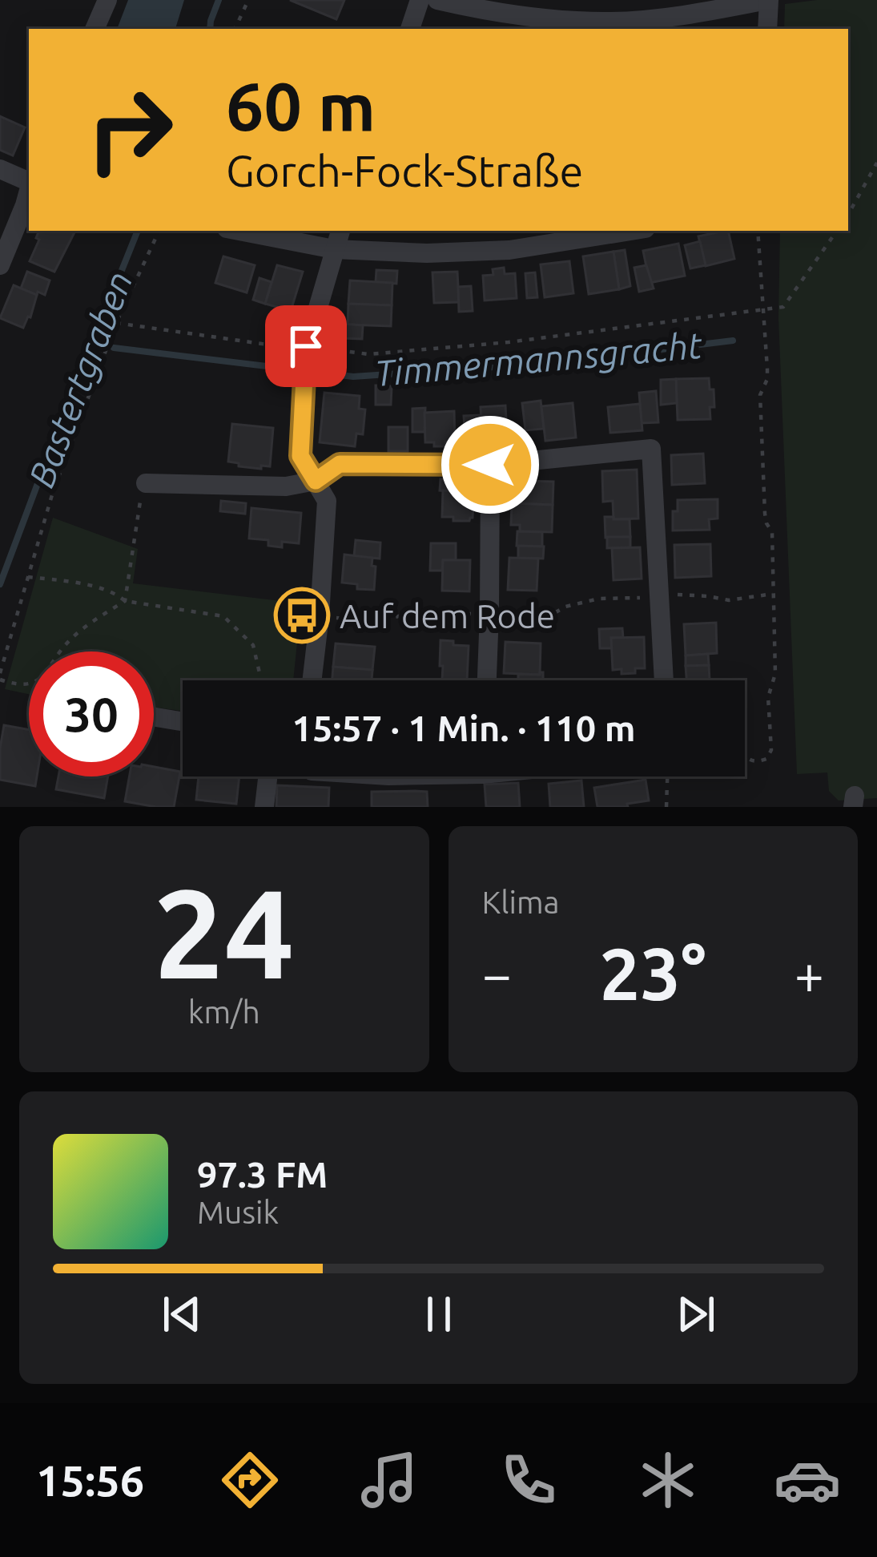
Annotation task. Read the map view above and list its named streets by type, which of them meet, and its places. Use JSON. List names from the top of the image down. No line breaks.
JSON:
{"water":["Timmermannsgracht","Bastertgraben"],"places":{"bus stop":["Auf dem Rode"]},"page":{"turn":["60 m","Gorch-Fock-Straße"],"limit":"30","trip":"15:57 · 1 Min. · 110 m","tile":[["24","km/h"],"Klima"],"heat":["−","23°","+"],"song":["97.3 FM","Musik"],"tabs":"15:56"}}
